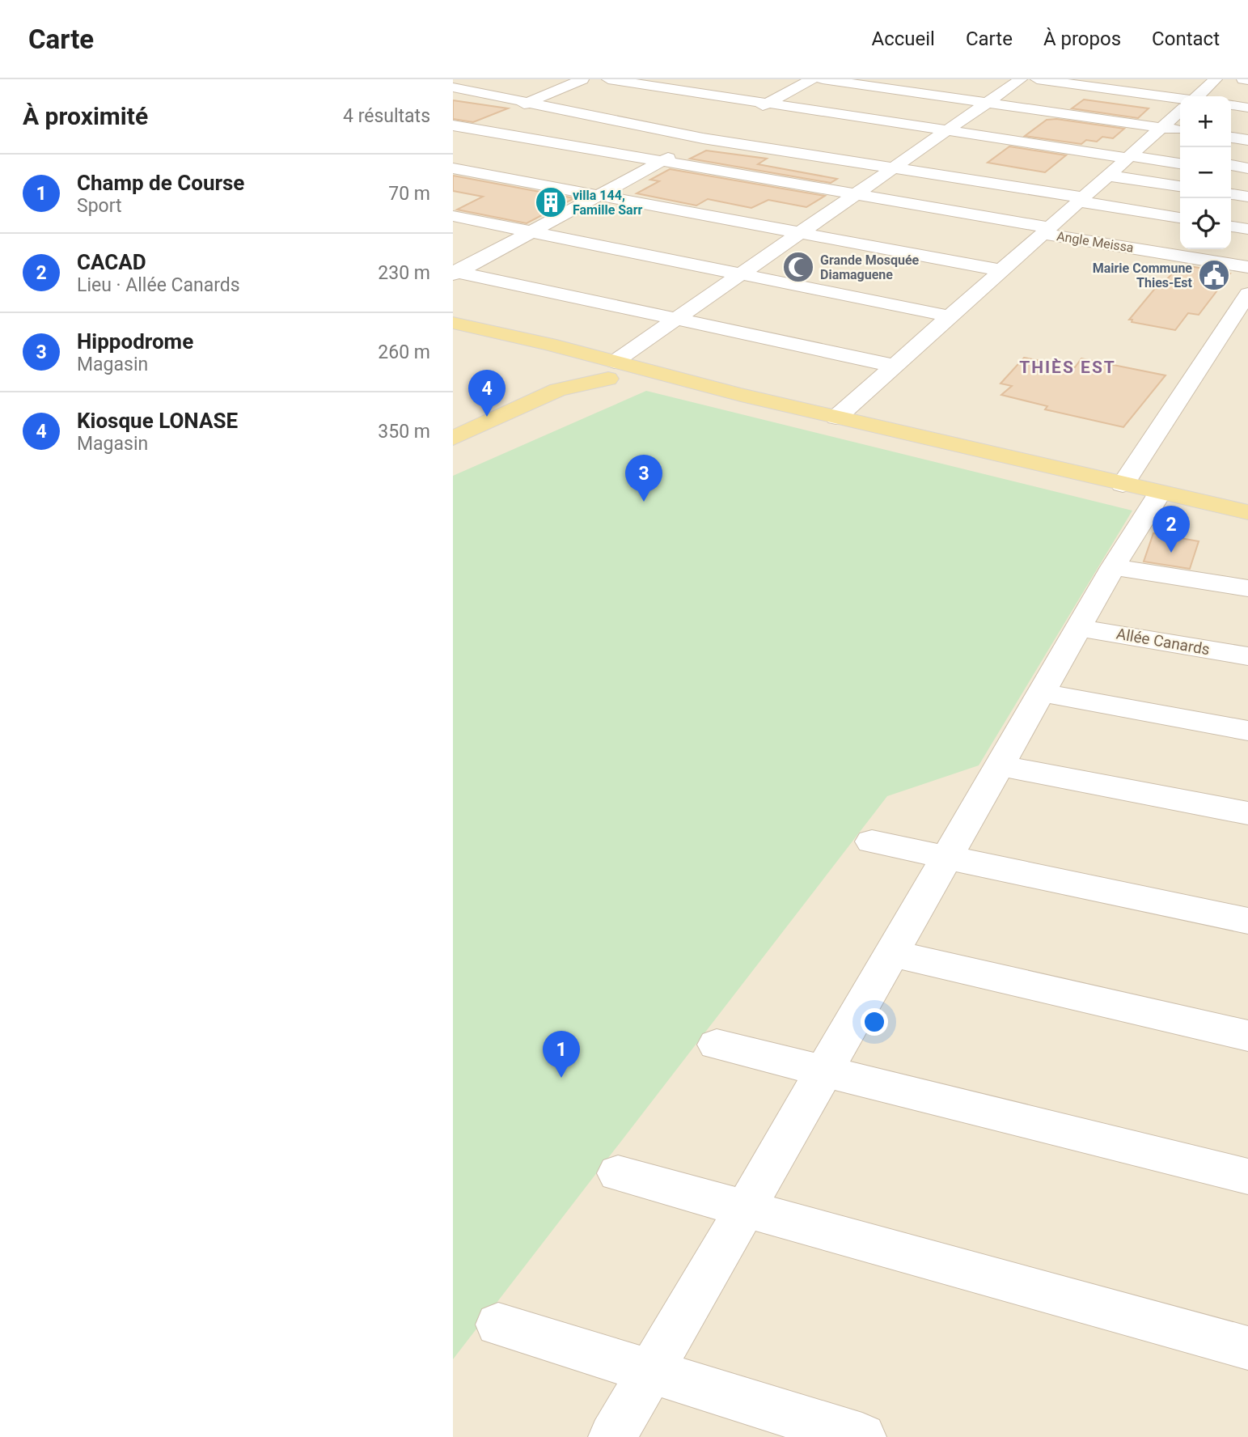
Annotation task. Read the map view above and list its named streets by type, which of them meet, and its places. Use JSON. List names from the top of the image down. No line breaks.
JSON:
{"streets":{"street":["Angle Meissa","Allée Canards"]},"districts":["THIÈS EST"],"places":{"building":["villa 144, Famille Sarr"],"mosque":["Grande Mosquée Diamaguene"],"public building":["Mairie Commune Thies-Est"]},"page":{"header":"Carte","nav":["Accueil","Carte","À propos","Contact"],"heading":["À proximité","4 résultats"],"map_buttons":["+","−"],"list":[{"mark":"1","name":"Champ de Course","note":"Sport","value":"70 m"},{"mark":"2","name":"CACAD","note":"Lieu · Allée Canards","value":"230 m"},{"mark":"3","name":"Hippodrome","note":"Magasin","value":"260 m"},{"mark":"4","name":"Kiosque LONASE","note":"Magasin","value":"350 m"}],"pins":["4","3","2","1"]}}
